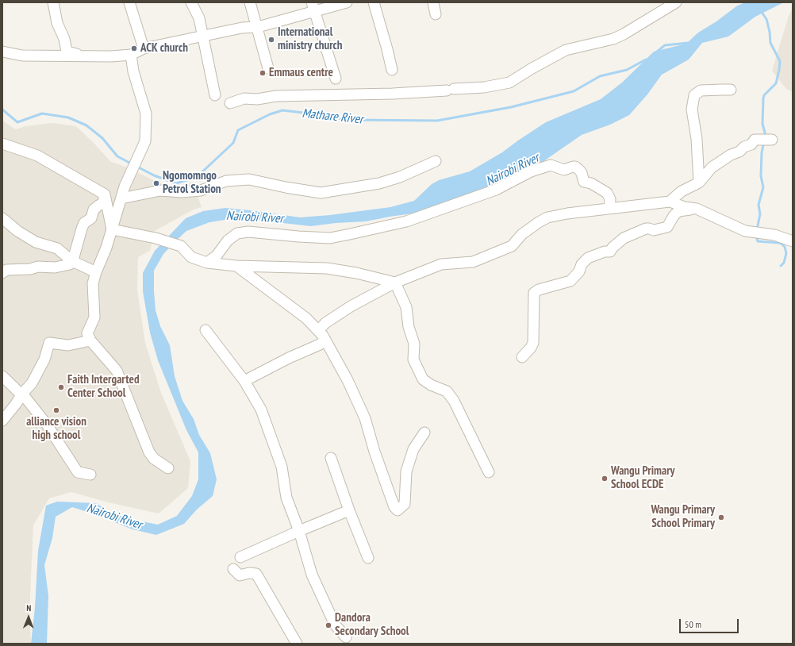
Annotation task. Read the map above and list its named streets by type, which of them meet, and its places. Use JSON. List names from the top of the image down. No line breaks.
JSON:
{"water":["Mathare River","Nairobi River"],"places":["International ministry church","ACK church","Emmaus centre","Ngomomngo Petrol Station","Faith Intergarted Center School","alliance vision high school","Wangu Primary School ECDE","Wangu Primary School Primary","Dandora Secondary School"],"scale_bar":"50 m","north":"top"}
